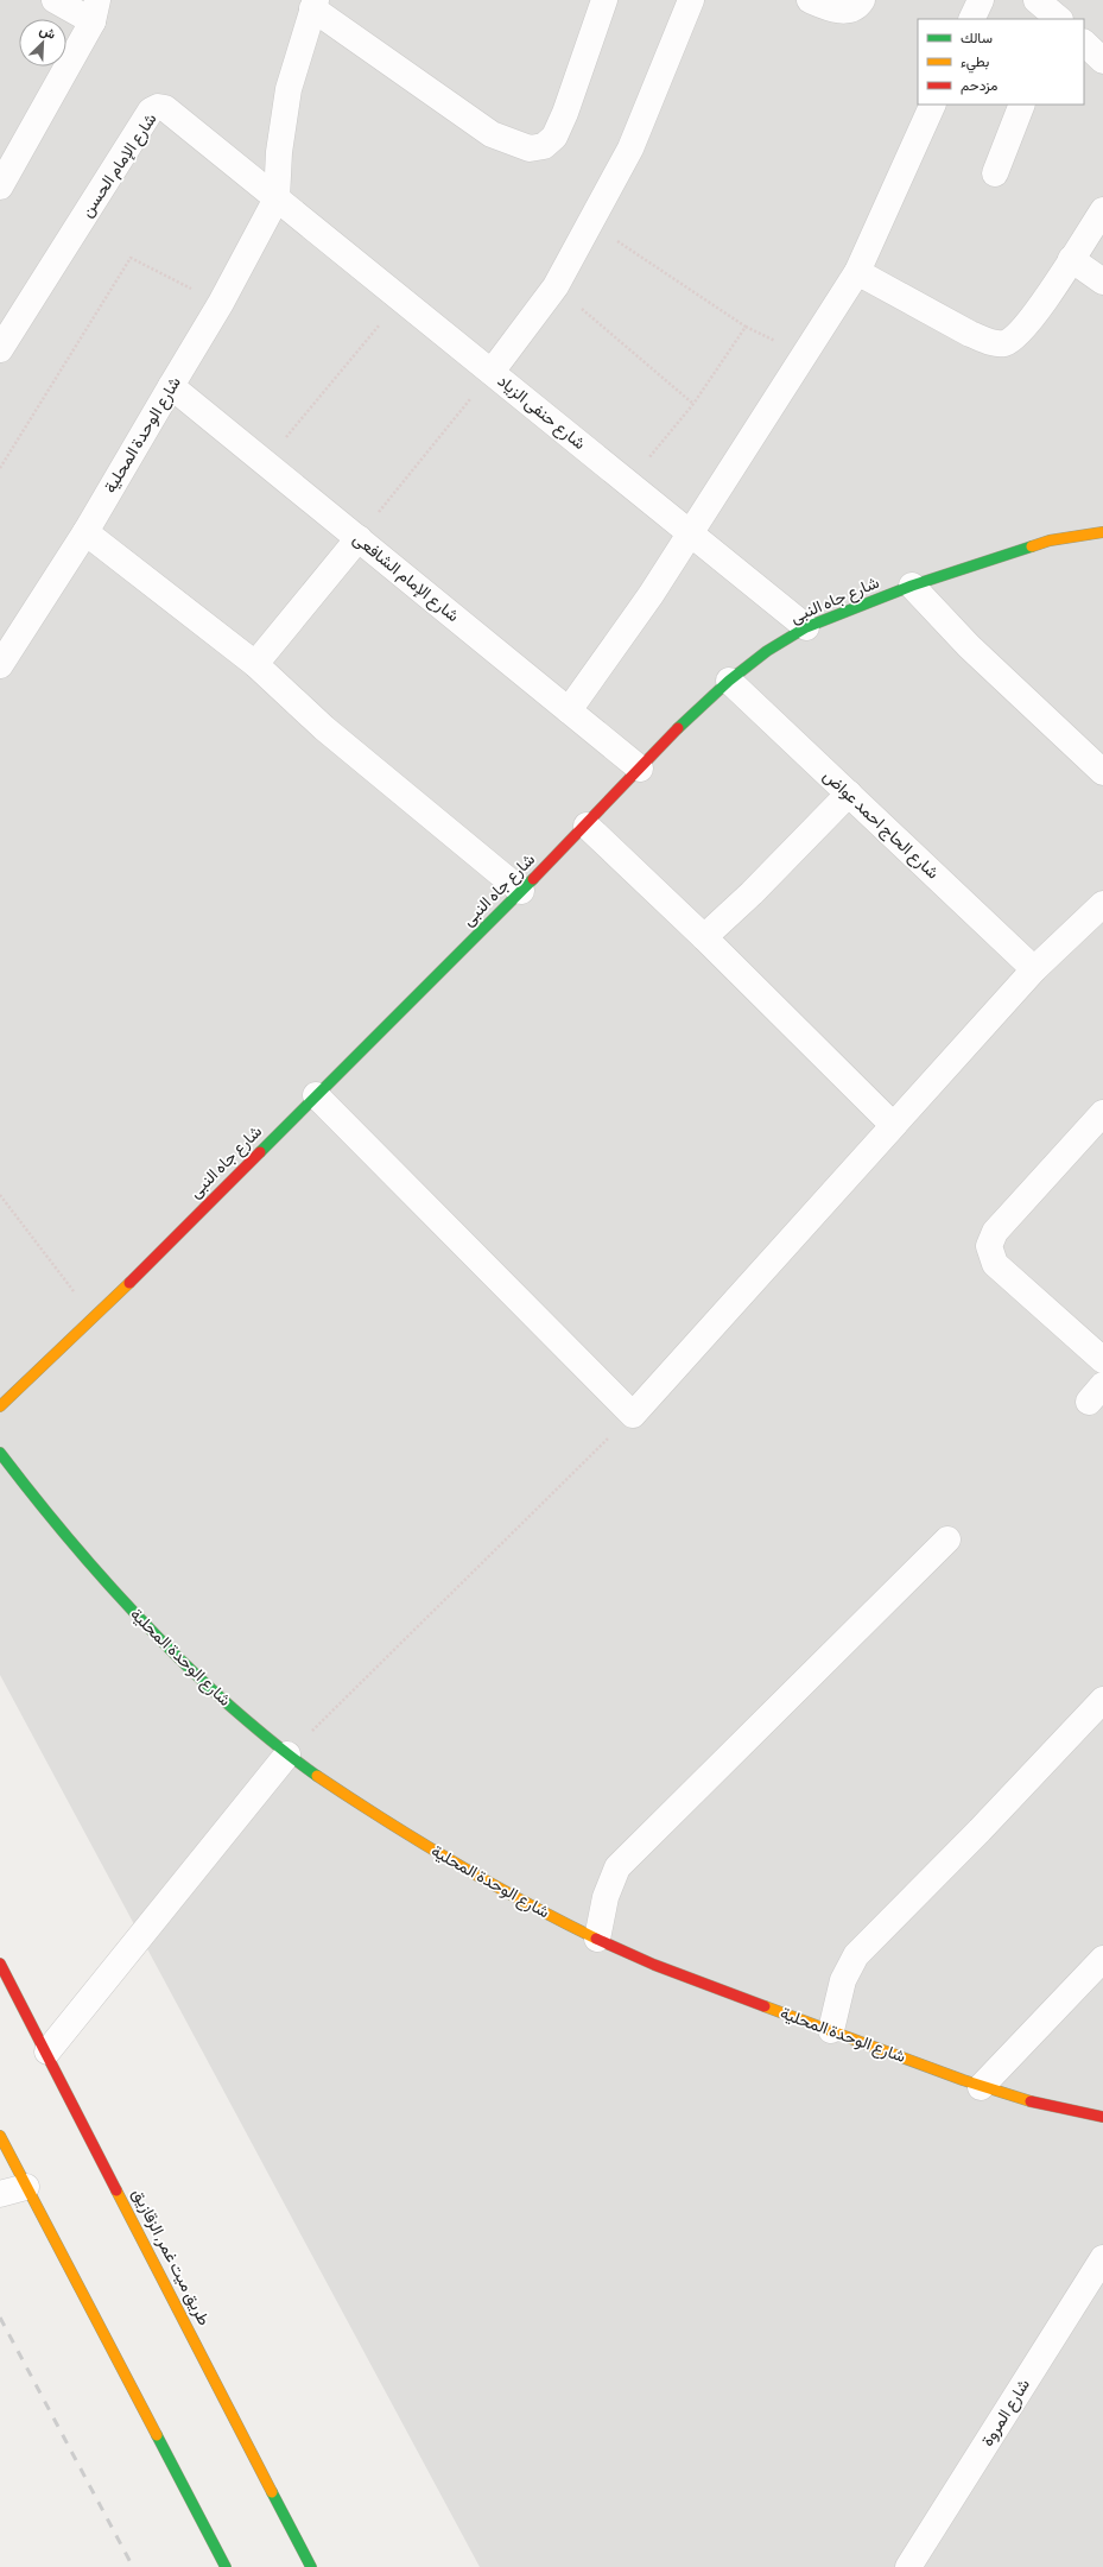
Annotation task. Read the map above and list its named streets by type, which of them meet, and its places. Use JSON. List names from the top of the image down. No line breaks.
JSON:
{"streets":{"main road":["شارع الوحدة المحلية","شارع جاه النبى","طريق ميت غمر, الزقازيق"],"street":["شارع الإمام الحسن","شارع حنفى الزياد","شارع الإمام الشافعى","شارع الحاج احمد عواض","شارع المروة"]},"crossings":[["شارع الإمام الحسن","شارع حنفى الزياد"],["شارع الإمام الحسن","شارع الوحدة المحلية"],["شارع حنفى الزياد","شارع الوحدة المحلية"],["شارع حنفى الزياد","شارع جاه النبى"],["شارع الوحدة المحلية","شارع الإمام الشافعى"],["شارع الإمام الشافعى","شارع جاه النبى"],["شارع جاه النبى","شارع الحاج احمد عواض"]],"legend":["سالك","بطيء","مزدحم"],"north":"top right"}
